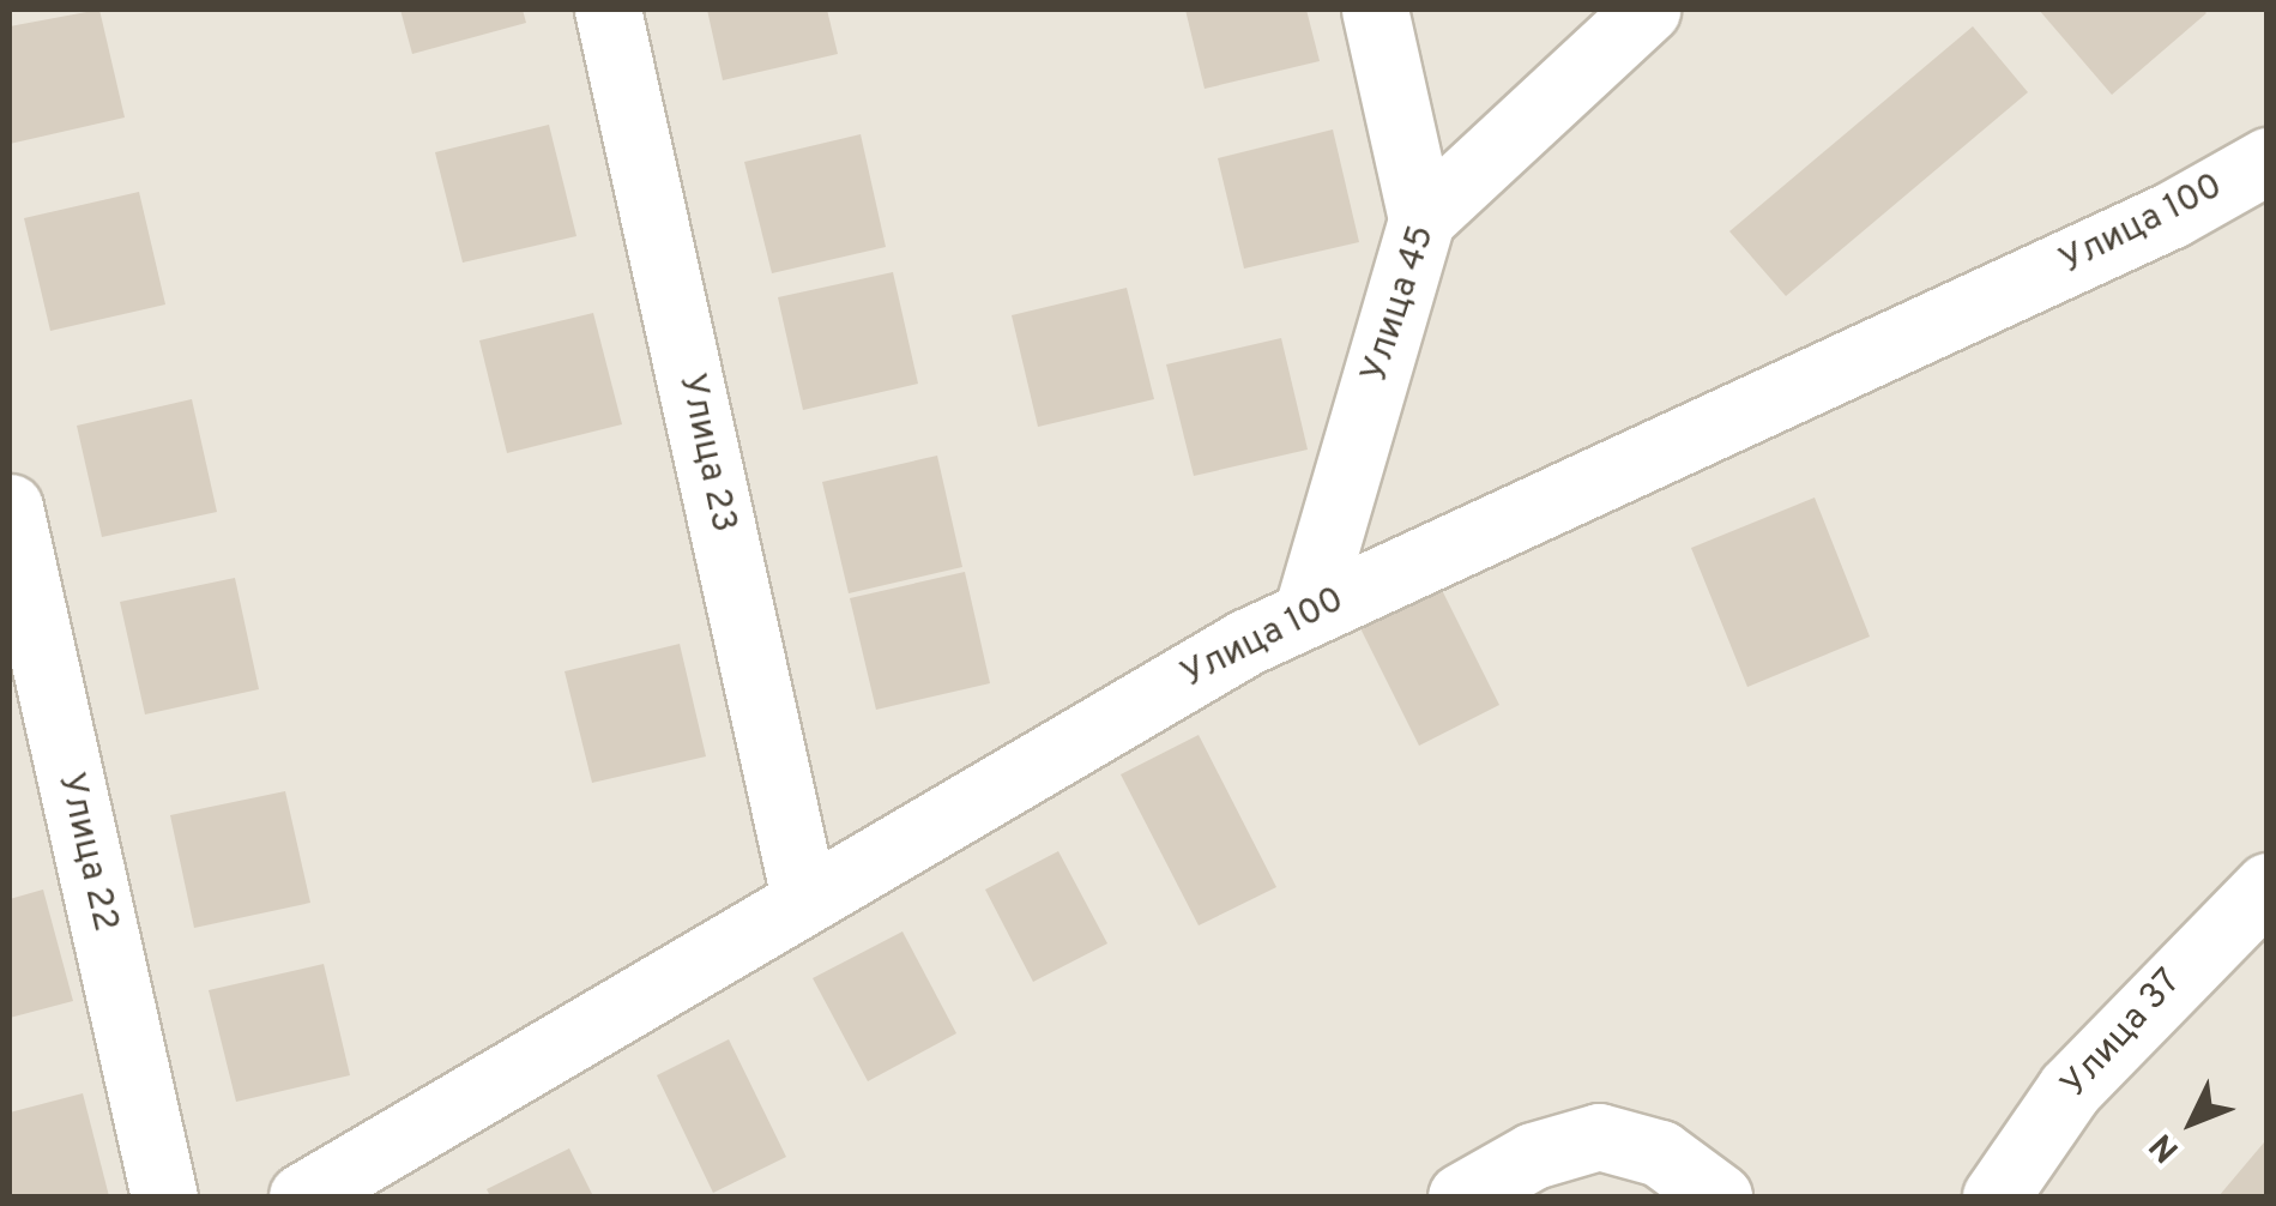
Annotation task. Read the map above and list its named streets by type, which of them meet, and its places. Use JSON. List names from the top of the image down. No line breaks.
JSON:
{"streets":{"street":["Улица 100","Улица 45","Улица 23","Улица 22","Улица 37"]},"crossings":[["Улица 100","Улица 45"],["Улица 100","Улица 23"]],"north":"bottom left"}
